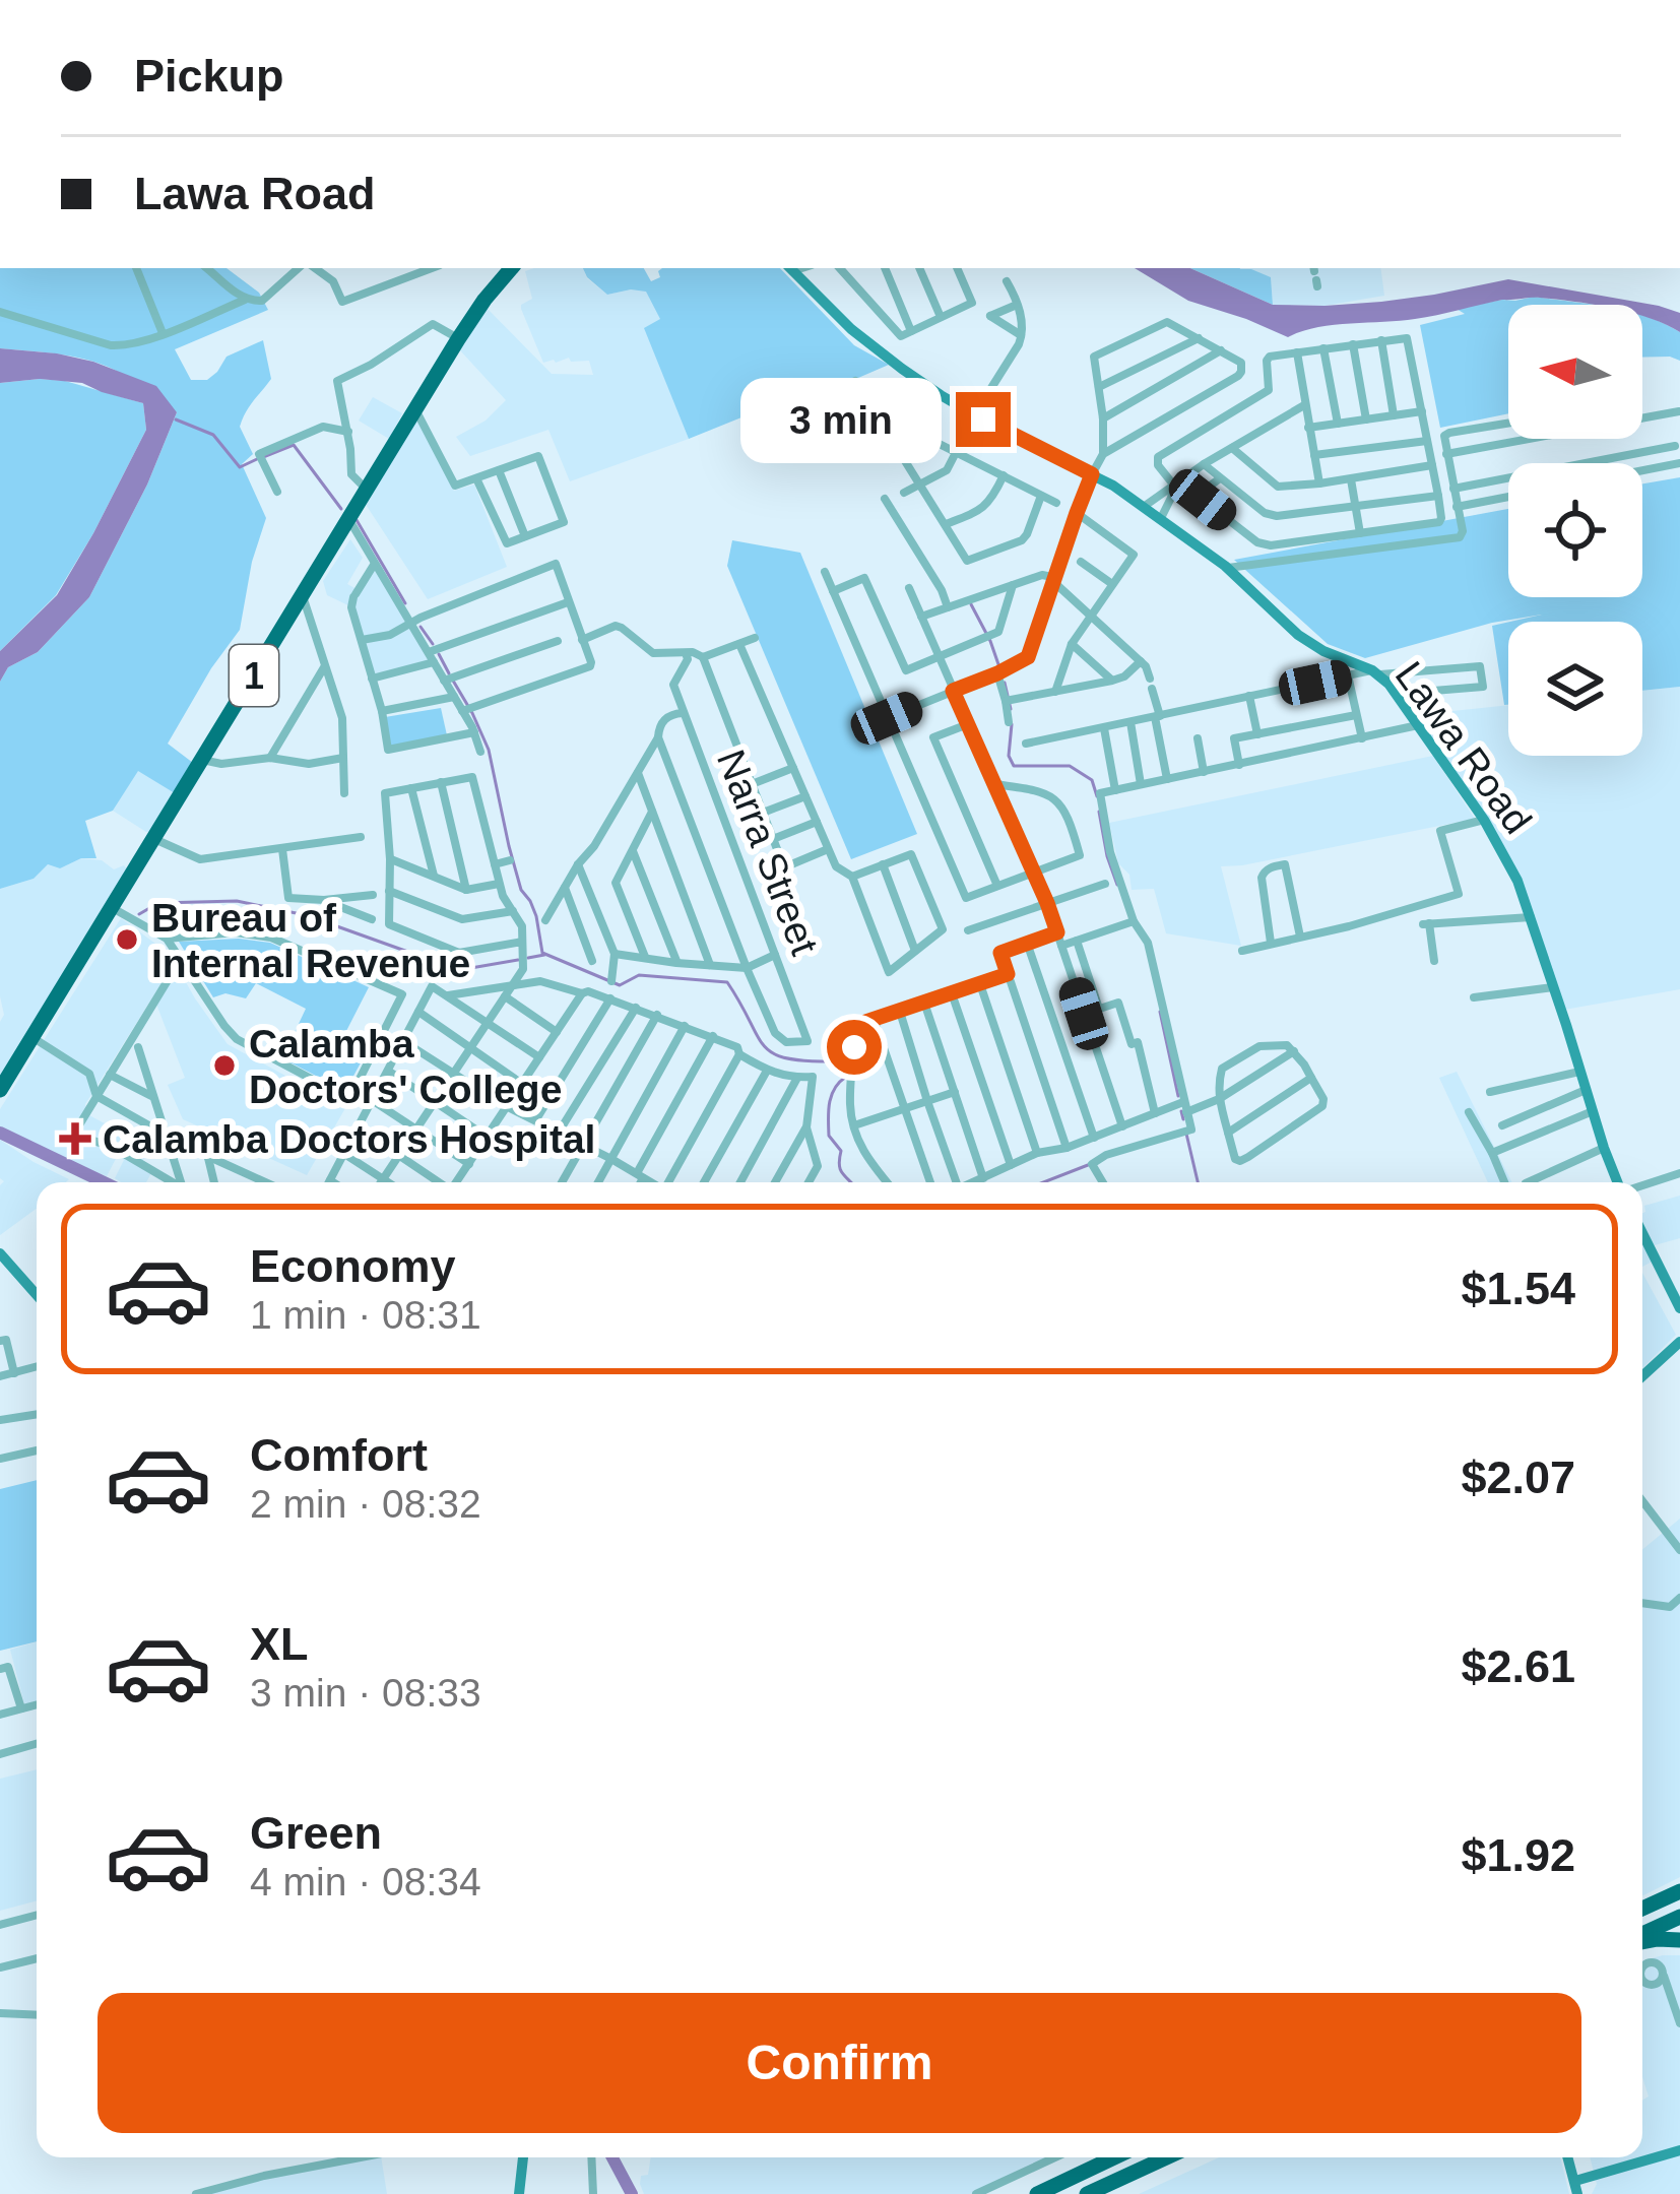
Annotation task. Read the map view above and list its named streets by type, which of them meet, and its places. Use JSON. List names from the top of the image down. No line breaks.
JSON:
{"streets":{"highway":["1"],"main road":["Lawa Road"],"street":["Narra Street"]},"places":{"other":["Bureau of Internal Revenue","Calamba Doctors' College"],"health":["Calamba Doctors Hospital"]},"north":"left","page":{"banner":["Pickup","Lawa Road"],"bubble":"3 min","list":[{"name":"Economy","note":"1 min · 08:31","value":"$1.54"},{"name":"Comfort","note":"2 min · 08:32","value":"$2.07"},{"name":"XL","note":"3 min · 08:33","value":"$2.61"},{"name":"Green","note":"4 min · 08:34","value":"$1.92"}],"buttons":"Confirm"}}
